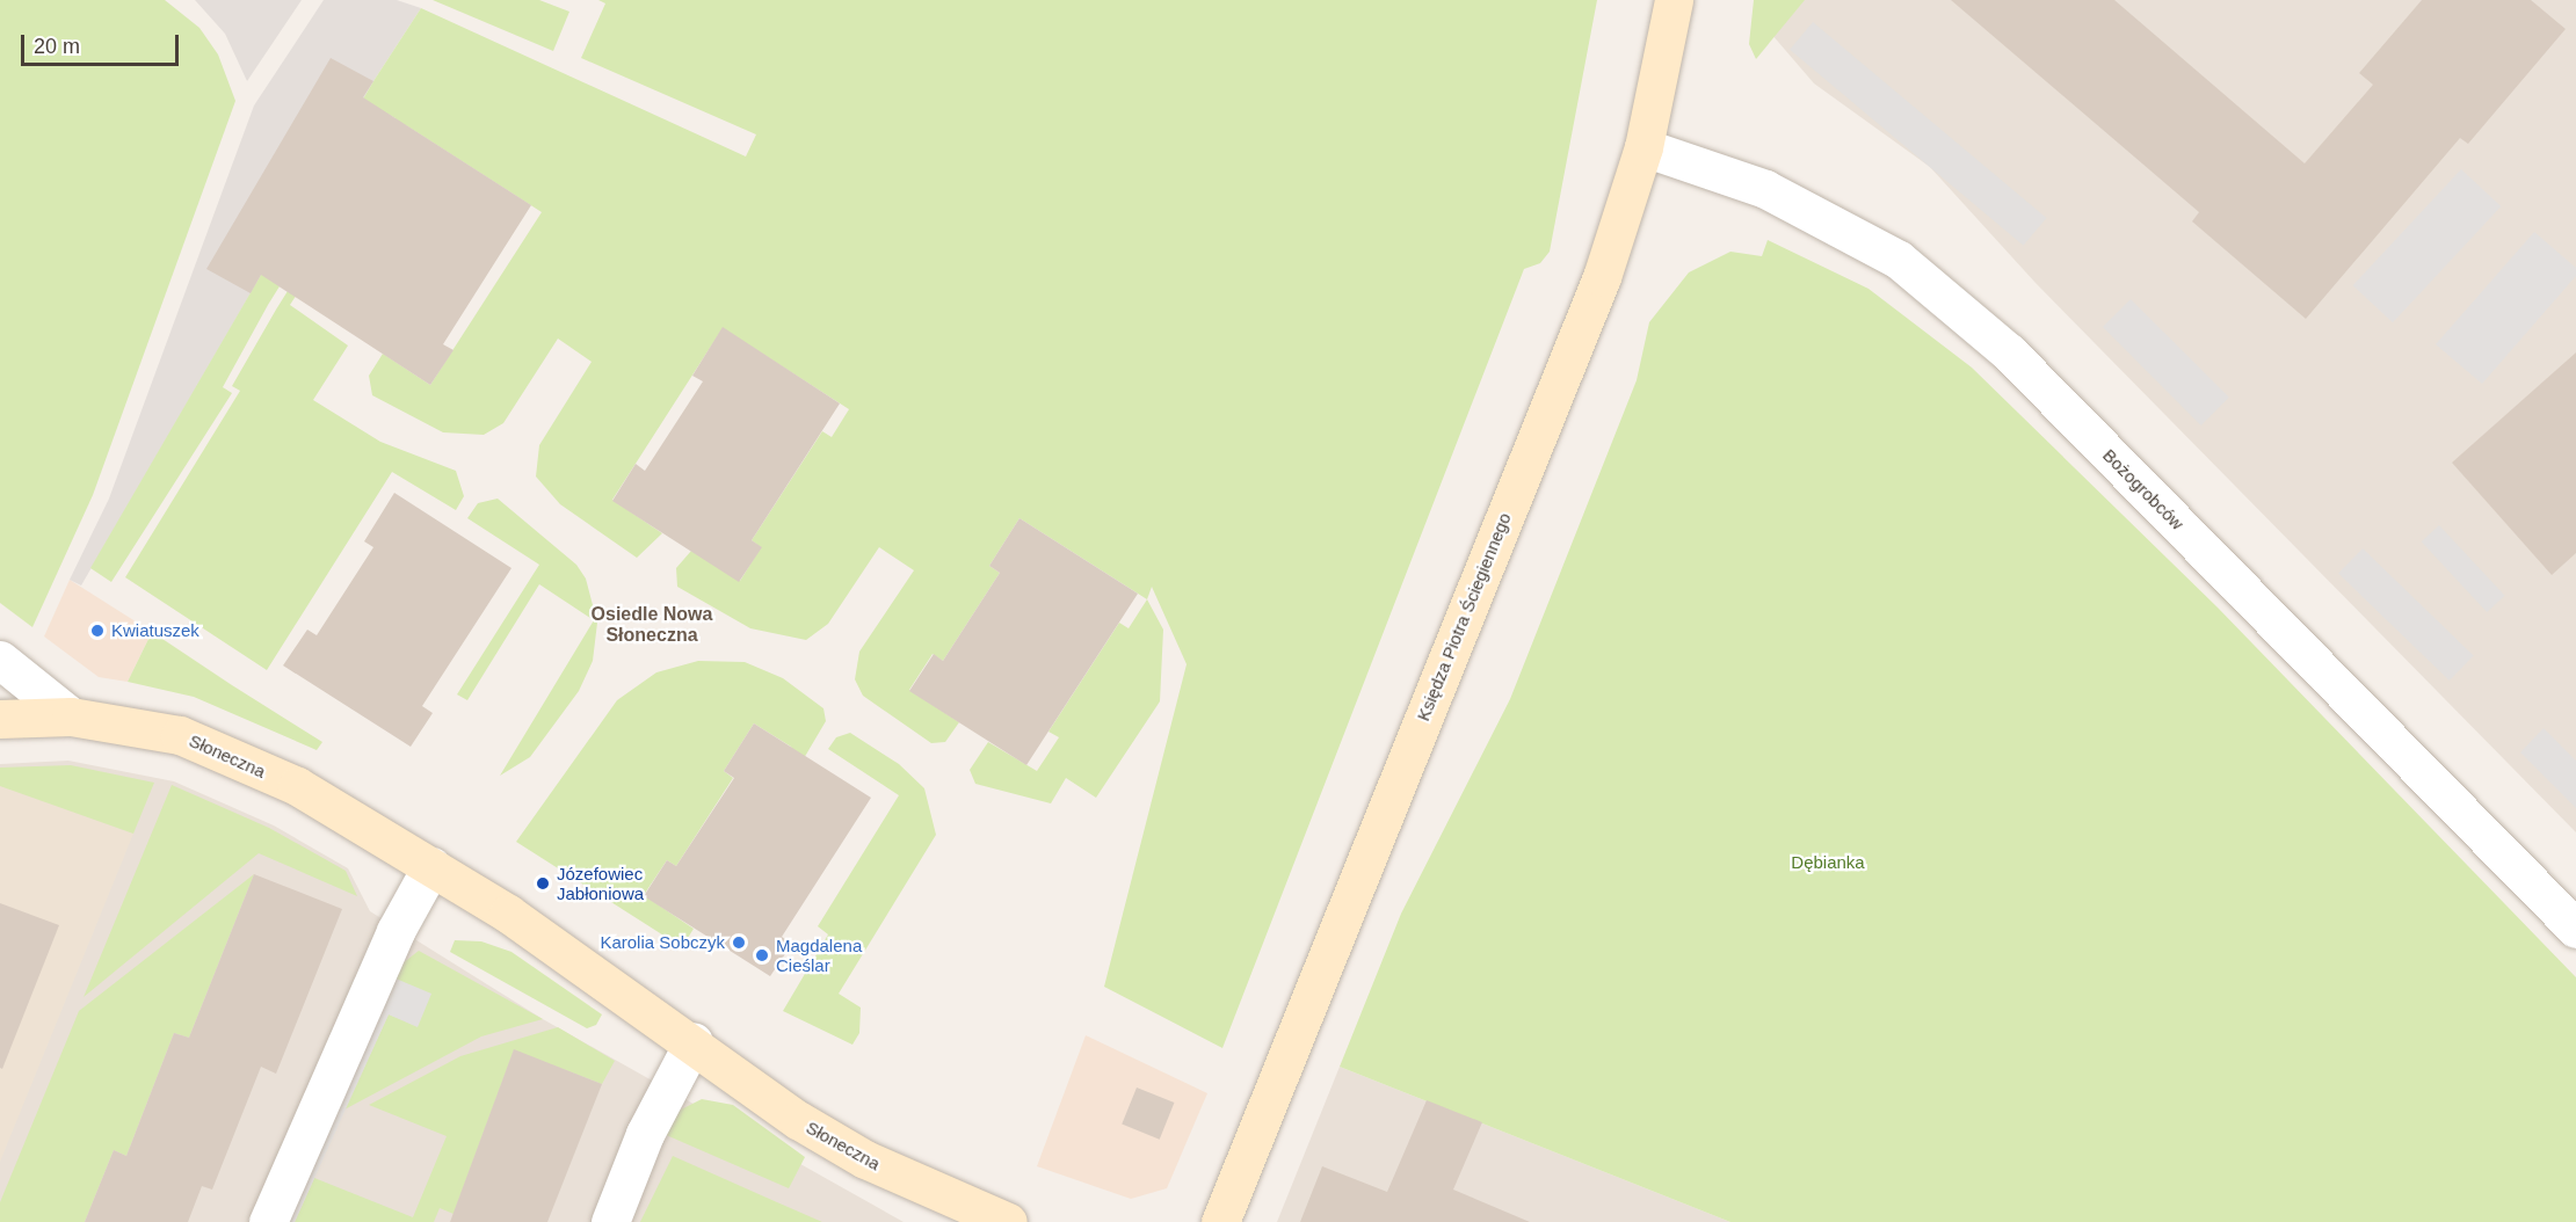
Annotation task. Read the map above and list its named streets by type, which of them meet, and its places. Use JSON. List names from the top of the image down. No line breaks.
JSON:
{"streets":{"street":["Bożogrobców","Księdza Piotra Ściegiennego","Słoneczna"]},"crossings":[["Bożogrobców","Księdza Piotra Ściegiennego"]],"districts":["Osiedle Nowa Słoneczna"],"parks":["Dębianka"],"places":["Kwiatuszek","Józefowiec Jabłoniowa","Karolia Sobczyk","Magdalena Cieślar"],"scale_bar":"20 m"}
